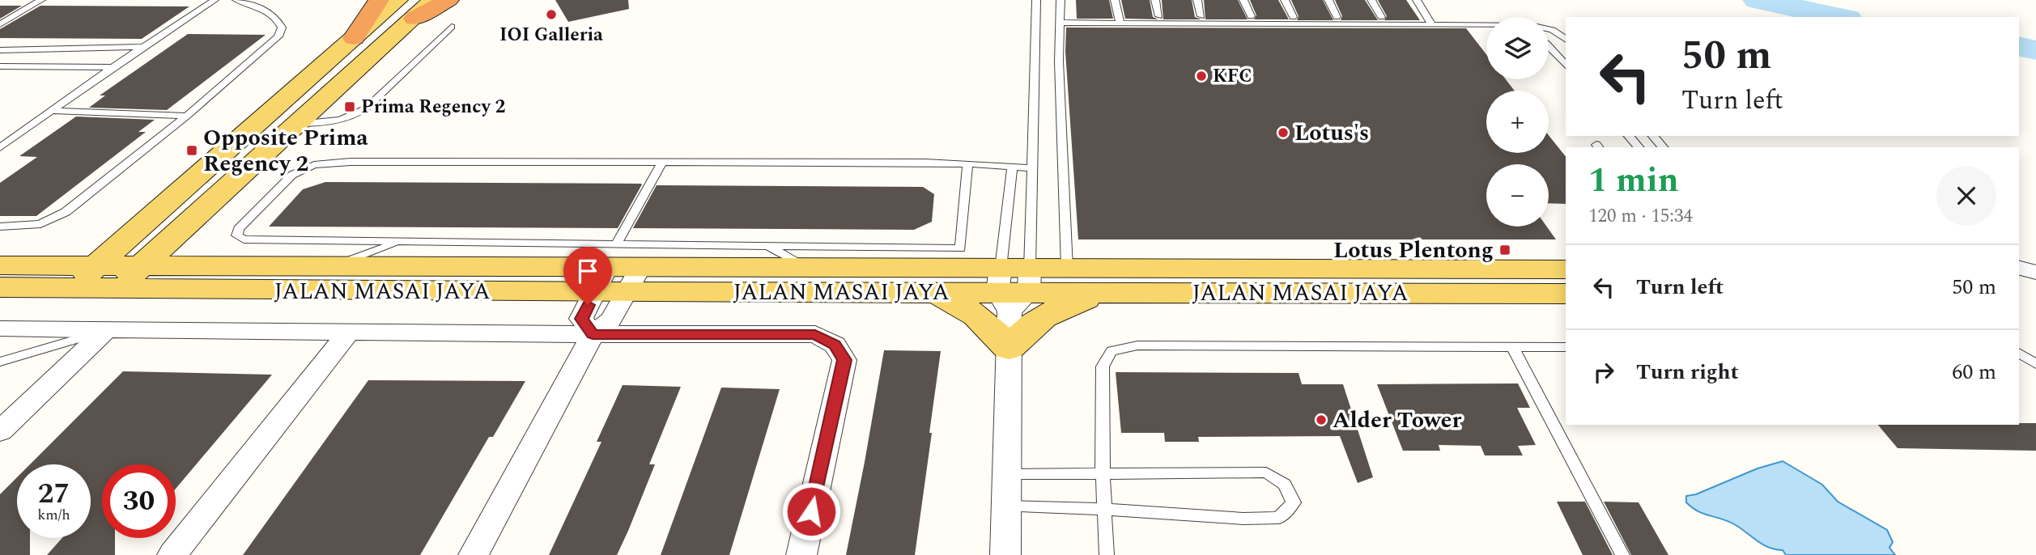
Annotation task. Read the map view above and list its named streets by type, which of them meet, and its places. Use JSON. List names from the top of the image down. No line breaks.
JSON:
{"streets":{"main road":["JALAN MASAI JAYA"]},"places":{"other":["IOI Galleria","KFC","Lotus's","Alder Tower"],"transit":["Prima Regency 2","Opposite Prima Regency 2","Lotus Plentong"]},"page":{"map_buttons":["+","−"],"turn":["50 m","Turn left"],"heading":["1 min","120 m · 15:34"],"list":[{"name":"Turn left","value":"50 m"},{"name":"Turn right","value":"60 m"}],"speed":"27 km/h","limit":"30"}}
